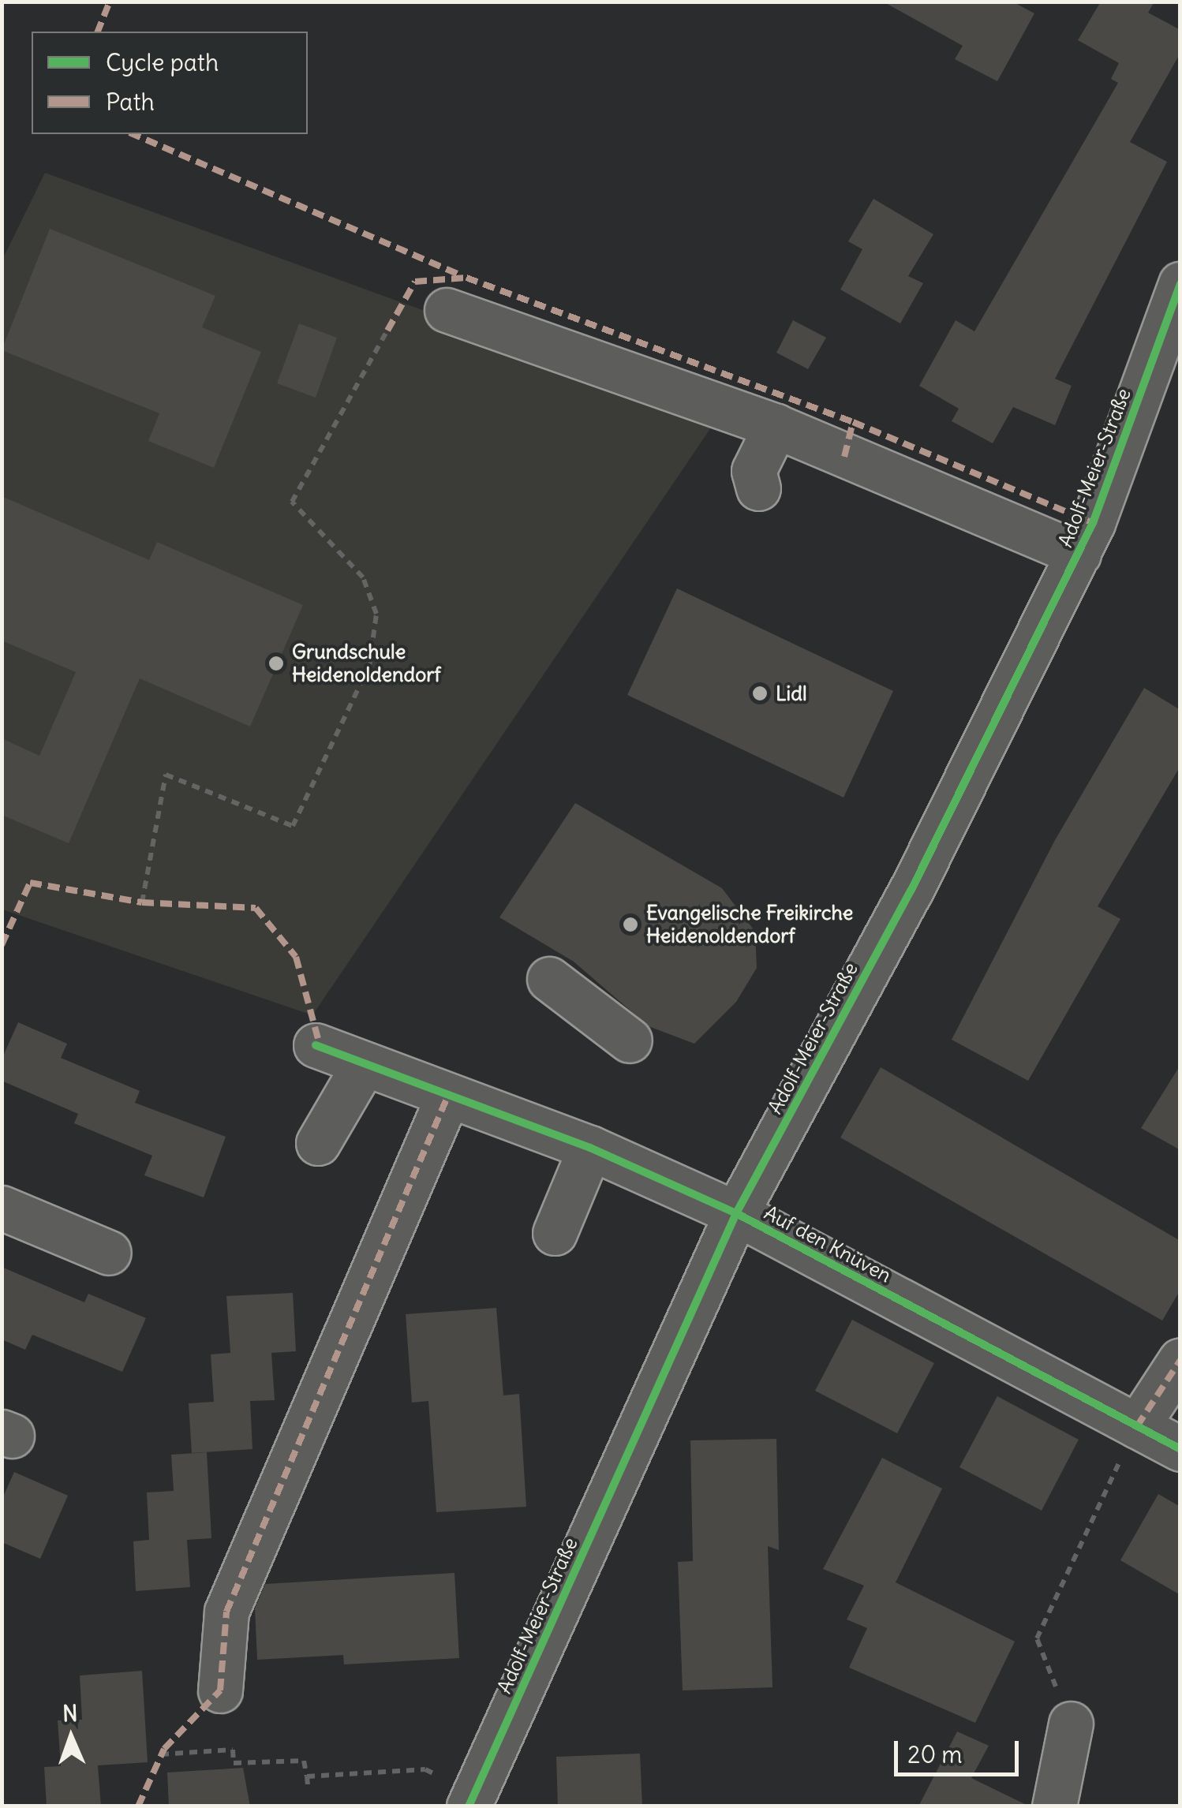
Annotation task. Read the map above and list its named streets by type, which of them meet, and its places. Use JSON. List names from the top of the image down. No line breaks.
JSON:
{"streets":{"street":["Adolf-Meier-Straße","Auf den Knüven"]},"crossings":[["Adolf-Meier-Straße","Auf den Knüven"]],"places":["Grundschule Heidenoldendorf","Lidl","Evangelische Freikirche Heidenoldendorf"],"legend":["Cycle path","Path"],"scale_bar":"20 m","north":"top"}
